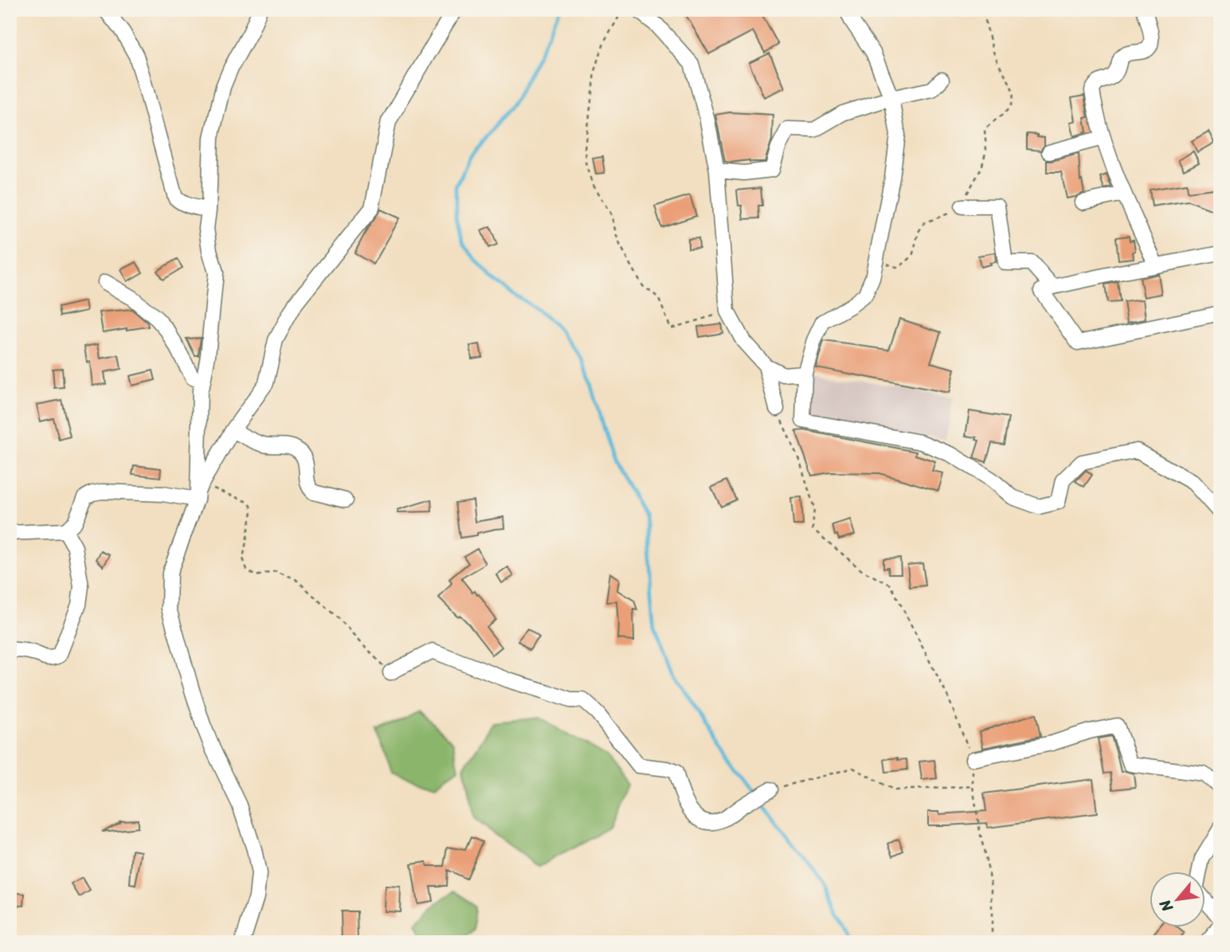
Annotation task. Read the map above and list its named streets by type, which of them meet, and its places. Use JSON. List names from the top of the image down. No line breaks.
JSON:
{"north":"bottom left"}
